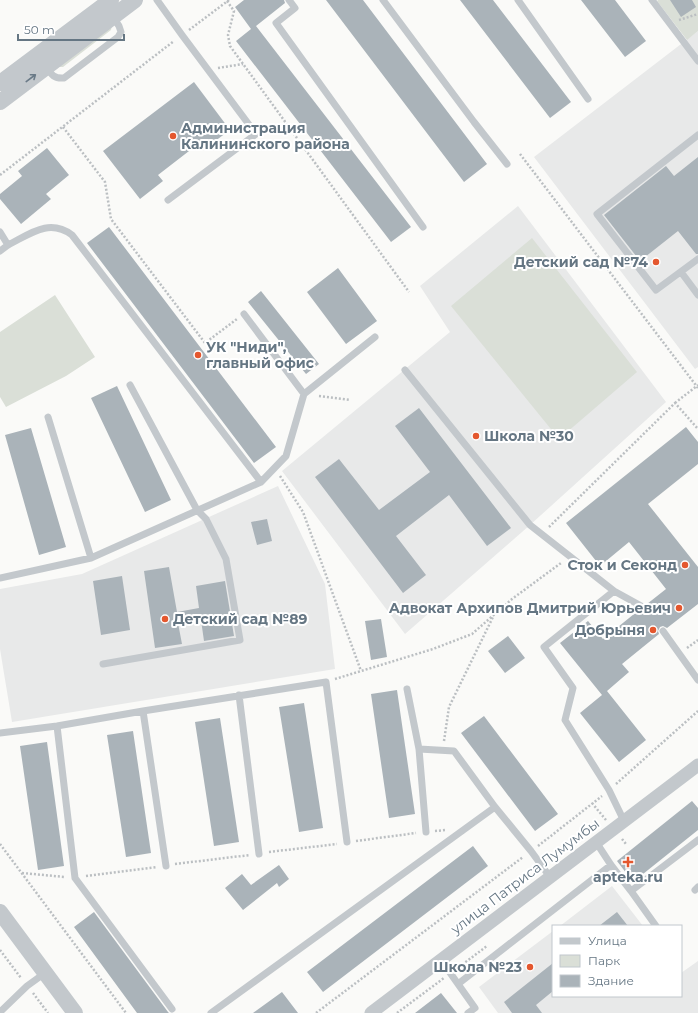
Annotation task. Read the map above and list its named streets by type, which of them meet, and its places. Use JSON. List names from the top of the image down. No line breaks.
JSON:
{"streets":{"street":["улица Патриса Лумумбы"]},"places":{"other":["Администрация Калининского района","Детский сад №74","УК \"Ниди\", главный офис","Школа №30","Сток и Секонд","Адвокат Архипов Дмитрий Юрьевич","Детский сад №89","Добрыня","Школа №23"],"health":["apteka.ru"]},"legend":["Улица","Парк","Здание"],"scale_bar":"50 m"}
